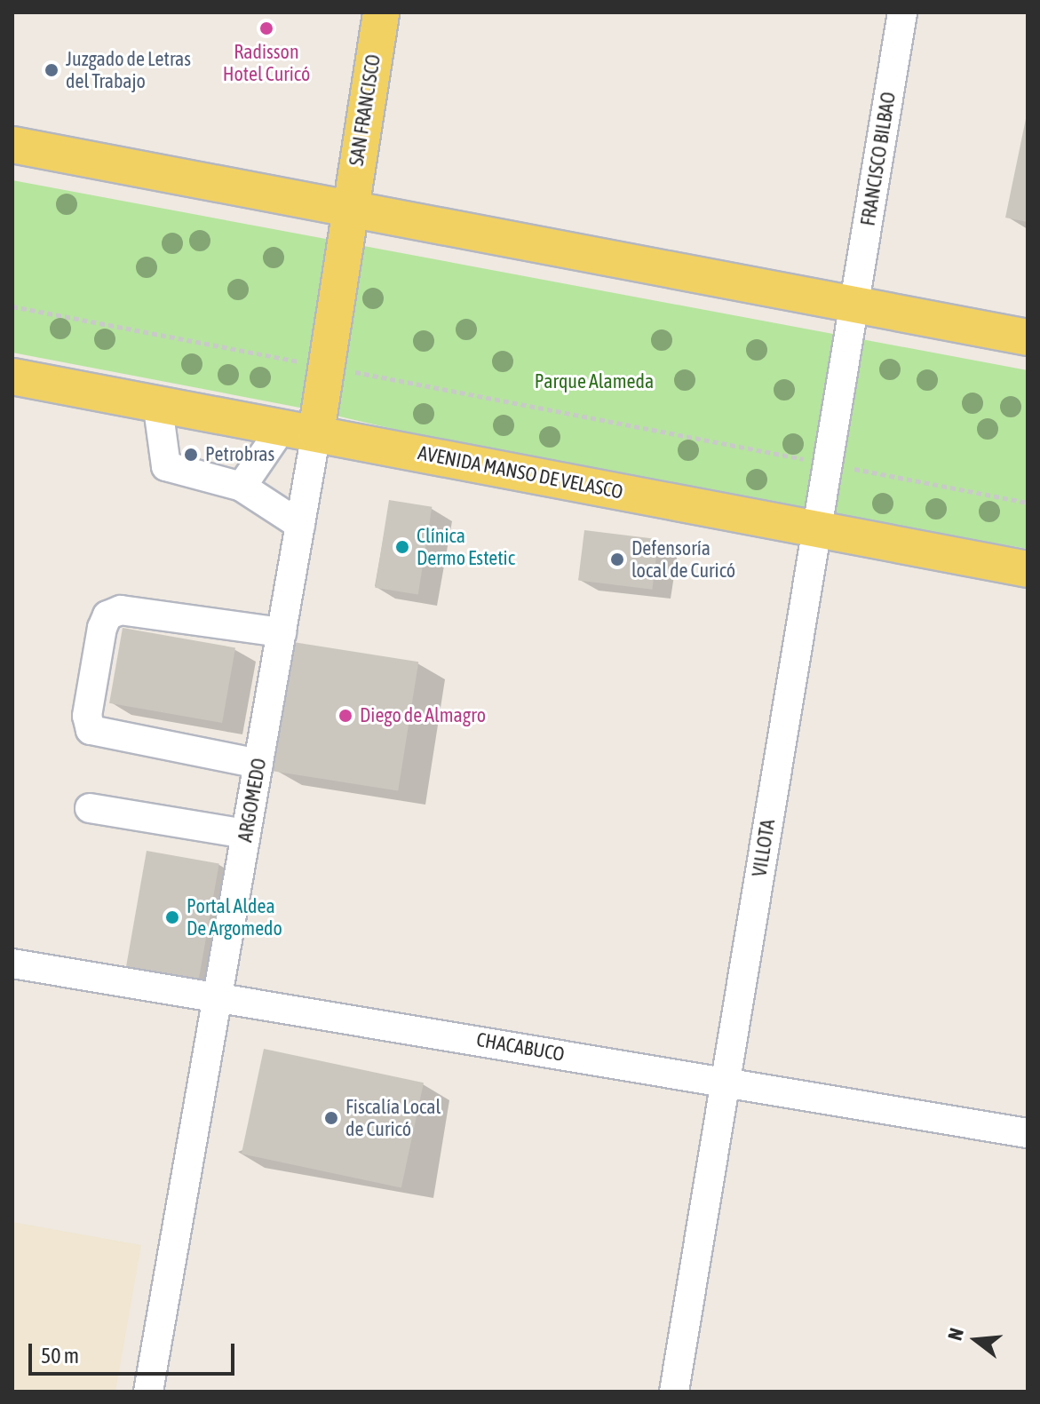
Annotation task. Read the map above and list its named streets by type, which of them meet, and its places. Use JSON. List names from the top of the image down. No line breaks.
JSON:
{"streets":{"main road":["SAN FRANCISCO","AVENIDA MANSO DE VELASCO","ARGOMEDO"],"street":["FRANCISCO BILBAO","VILLOTA","CHACABUCO"]},"crossings":[["SAN FRANCISCO","ARGOMEDO"],["FRANCISCO BILBAO","VILLOTA"],["AVENIDA MANSO DE VELASCO","ARGOMEDO"],["AVENIDA MANSO DE VELASCO","VILLOTA"],["ARGOMEDO","CHACABUCO"],["VILLOTA","CHACABUCO"]],"parks":["Parque Alameda"],"places":["Radisson Hotel Curicó","Juzgado de Letras del Trabajo","Petrobras","Clínica Dermo Estetic","Defensoría local de Curicó","Diego de Almagro","Portal Aldea De Argomedo","Fiscalía Local de Curicó"],"scale_bar":"50 m","north":"left"}
